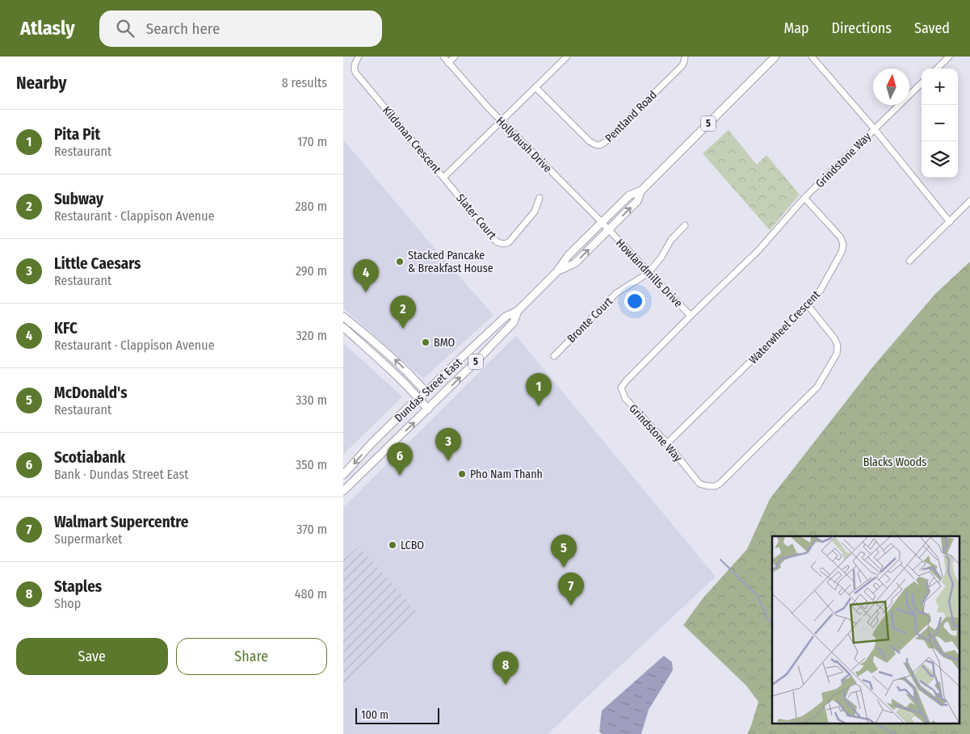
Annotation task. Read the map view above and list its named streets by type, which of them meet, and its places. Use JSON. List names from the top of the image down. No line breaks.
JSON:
{"streets":{"main road":["5","Dundas Street East"],"street":["Pentland Road","Kildonan Crescent","Hollybush Drive","Grindstone Way","Slater Court","Howlandmills Drive","Bronte Court","Waterwheel Crescent"]},"crossings":[["Pentland Road","Kildonan Crescent"],["Kildonan Crescent","Hollybush Drive"],["Kildonan Crescent","Slater Court"],["Hollybush Drive","Howlandmills Drive"],["Hollybush Drive","Dundas Street East"],["Grindstone Way","Howlandmills Drive"],["Grindstone Way","Waterwheel Crescent"],["Howlandmills Drive","Bronte Court"],["Howlandmills Drive","Dundas Street East"]],"parks":["Blacks Woods"],"places":["Stacked Pancake & Breakfast House","BMO","Pho Nam Thanh","LCBO"],"scale_bar":"100 m","north":"top","page":{"header":"Atlasly","search":"Search here","nav":["Map","Directions","Saved"],"heading":["Nearby","8 results"],"map_buttons":["+","−"],"list":[{"mark":"1","name":"Pita Pit","note":"Restaurant","value":"170 m"},{"mark":"2","name":"Subway","note":"Restaurant · Clappison Avenue","value":"280 m"},{"mark":"3","name":"Little Caesars","note":"Restaurant","value":"290 m"},{"mark":"4","name":"KFC","note":"Restaurant · Clappison Avenue","value":"320 m"},{"mark":"5","name":"McDonald's","note":"Restaurant","value":"330 m"},{"mark":"6","name":"Scotiabank","note":"Bank · Dundas Street East","value":"350 m"},{"mark":"7","name":"Walmart Supercentre","note":"Supermarket","value":"370 m"},{"mark":"8","name":"Staples","note":"Shop","value":"480 m"}],"pins":["4","2","1","3","6","5","7","8"],"buttons":["Save","Share"],"scale":"100 m"}}
